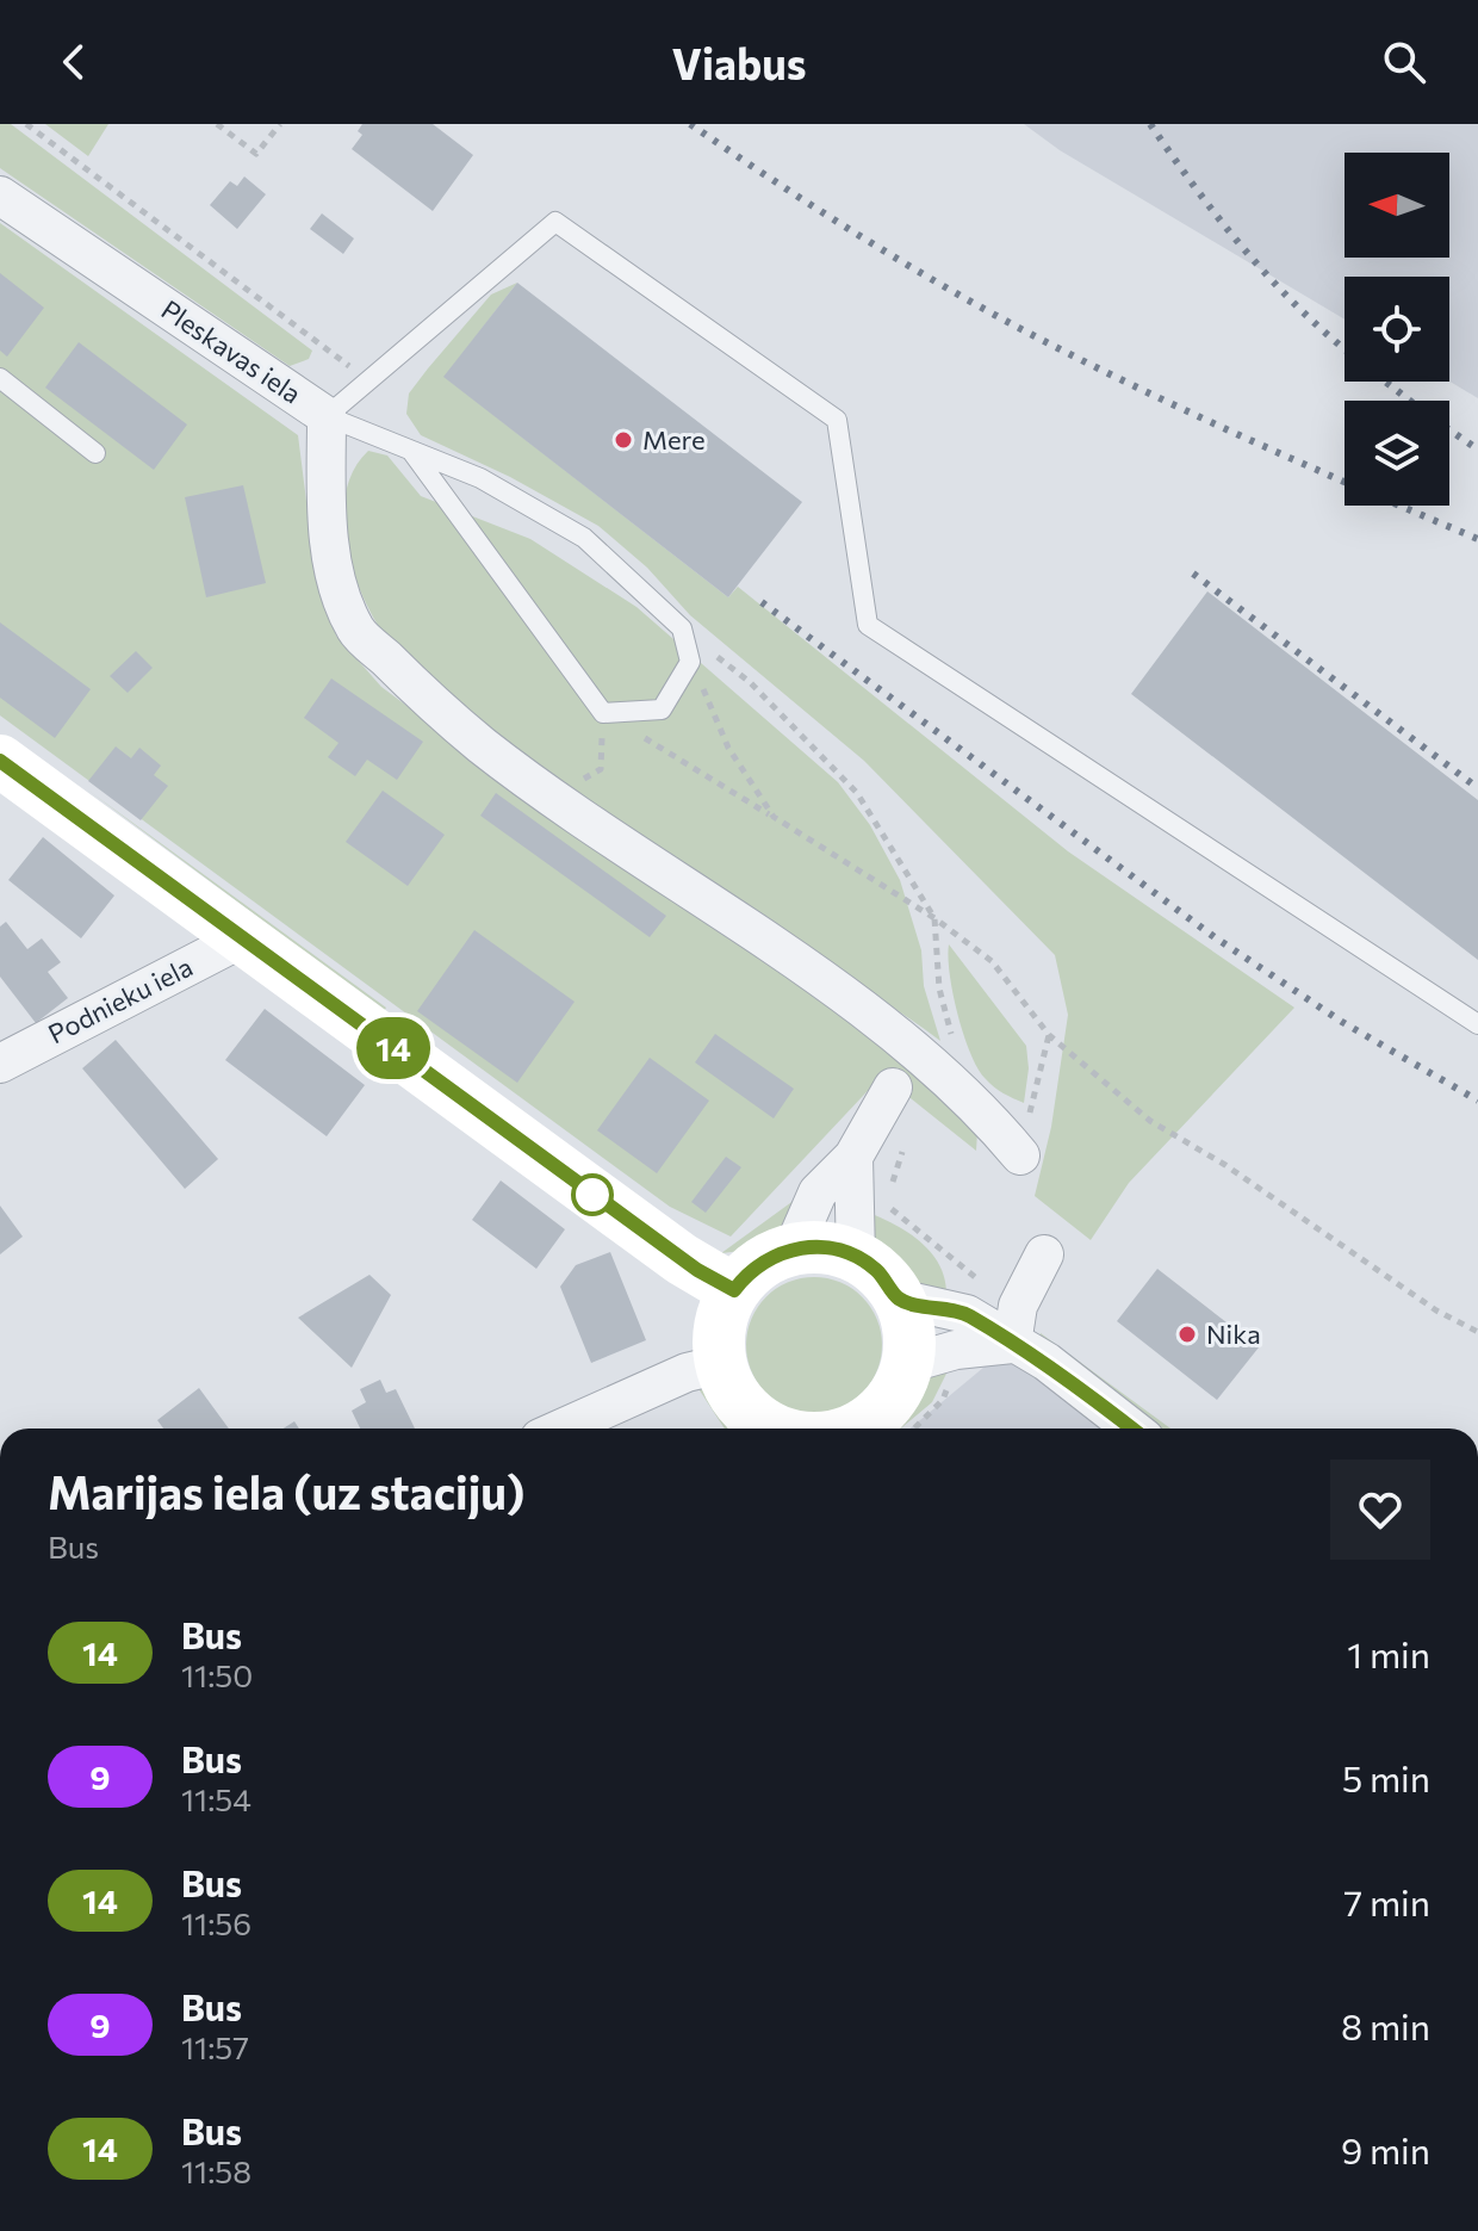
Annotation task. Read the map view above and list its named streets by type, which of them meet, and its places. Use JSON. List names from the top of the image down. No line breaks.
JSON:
{"streets":{"street":["Pleskavas iela","Podnieku iela"]},"places":["Mere","Nika"],"lines":["bus line 14"],"north":"left","page":{"header":"Viabus","on_map":"14","heading":["Marijas iela (uz staciju)","Bus"],"list":[{"mark":"14","name":"Bus","note":"11:50","value":"1 min"},{"mark":"9","name":"Bus","note":"11:54","value":"5 min"},{"mark":"14","name":"Bus","note":"11:56","value":"7 min"},{"mark":"9","name":"Bus","note":"11:57","value":"8 min"},{"mark":"14","name":"Bus","note":"11:58","value":"9 min"}]}}
